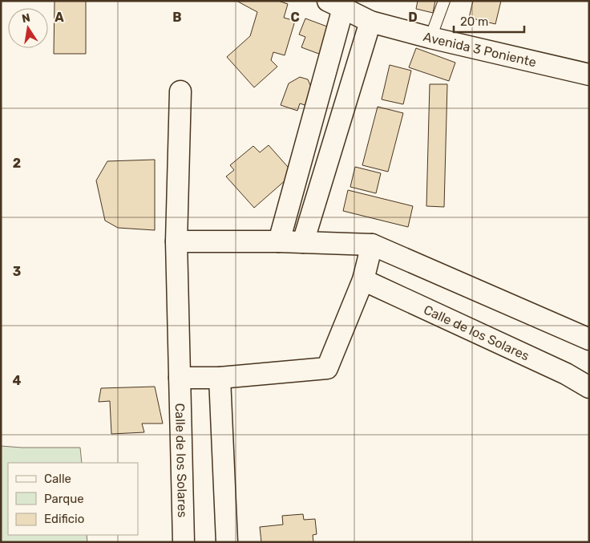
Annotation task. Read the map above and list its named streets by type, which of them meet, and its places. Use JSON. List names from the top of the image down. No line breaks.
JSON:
{"streets":{"street":["Avenida 3 Poniente","Calle de los Solares"]},"legend":["Calle","Parque","Edificio"],"scale_bar":"20 m","north":"top","grid":{"columns":["A","B","C","D"],"rows":["2","3","4"]}}
